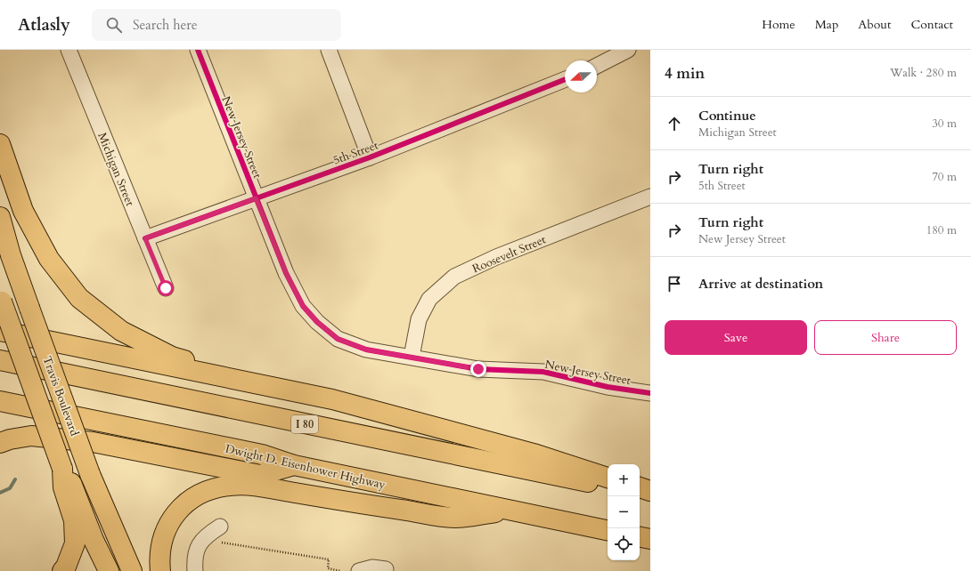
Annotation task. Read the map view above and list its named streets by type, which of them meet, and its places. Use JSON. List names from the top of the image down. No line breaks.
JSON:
{"streets":{"main road":["Travis Boulevard","I 80","Dwight D. Eisenhower Highway"],"street":["New Jersey Street","5th Street","Michigan Street","Roosevelt Street"]},"crossings":[["New Jersey Street","5th Street"],["New Jersey Street","Roosevelt Street"],["5th Street","Michigan Street"]],"north":"left","page":{"header":"Atlasly","search":"Search here","nav":["Home","Map","About","Contact"],"heading":["4 min","Walk · 280 m"],"list":[["Continue","Michigan Street","30 m"],["Turn right","5th Street","70 m"],["Turn right","New Jersey Street","180 m"],"Arrive at destination"],"buttons":["Save","Share"],"map_buttons":["+","−"]}}
